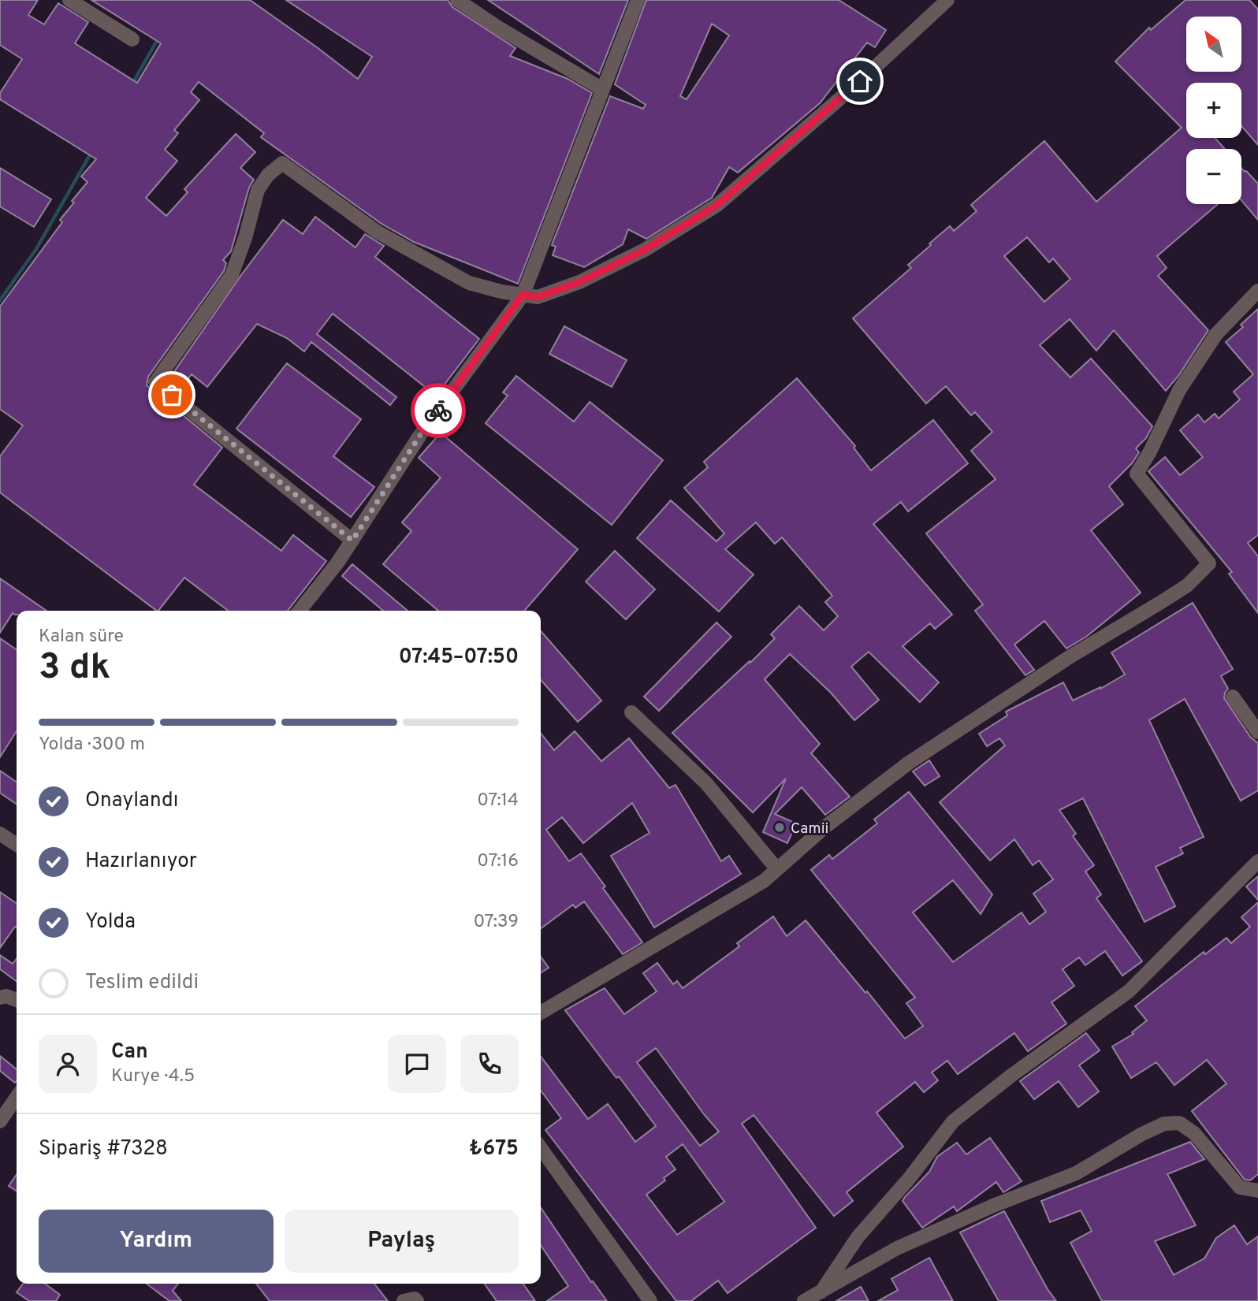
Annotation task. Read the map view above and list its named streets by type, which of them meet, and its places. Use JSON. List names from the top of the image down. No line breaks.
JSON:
{"places":["Camii"],"north":"top left","page":{"map_buttons":["+","−"],"heading":["3 dk","Kalan süre","07:45–07:50"],"panel":["Can","Kurye · 4.5","Sipariş #7328","₺675"],"bar":"Yolda · 300 m","list":[["Onaylandı","07:14"],["Hazırlanıyor","07:16"],["Yolda","07:39"],"Teslim edildi"],"buttons":["Yardım","Paylaş"]}}
